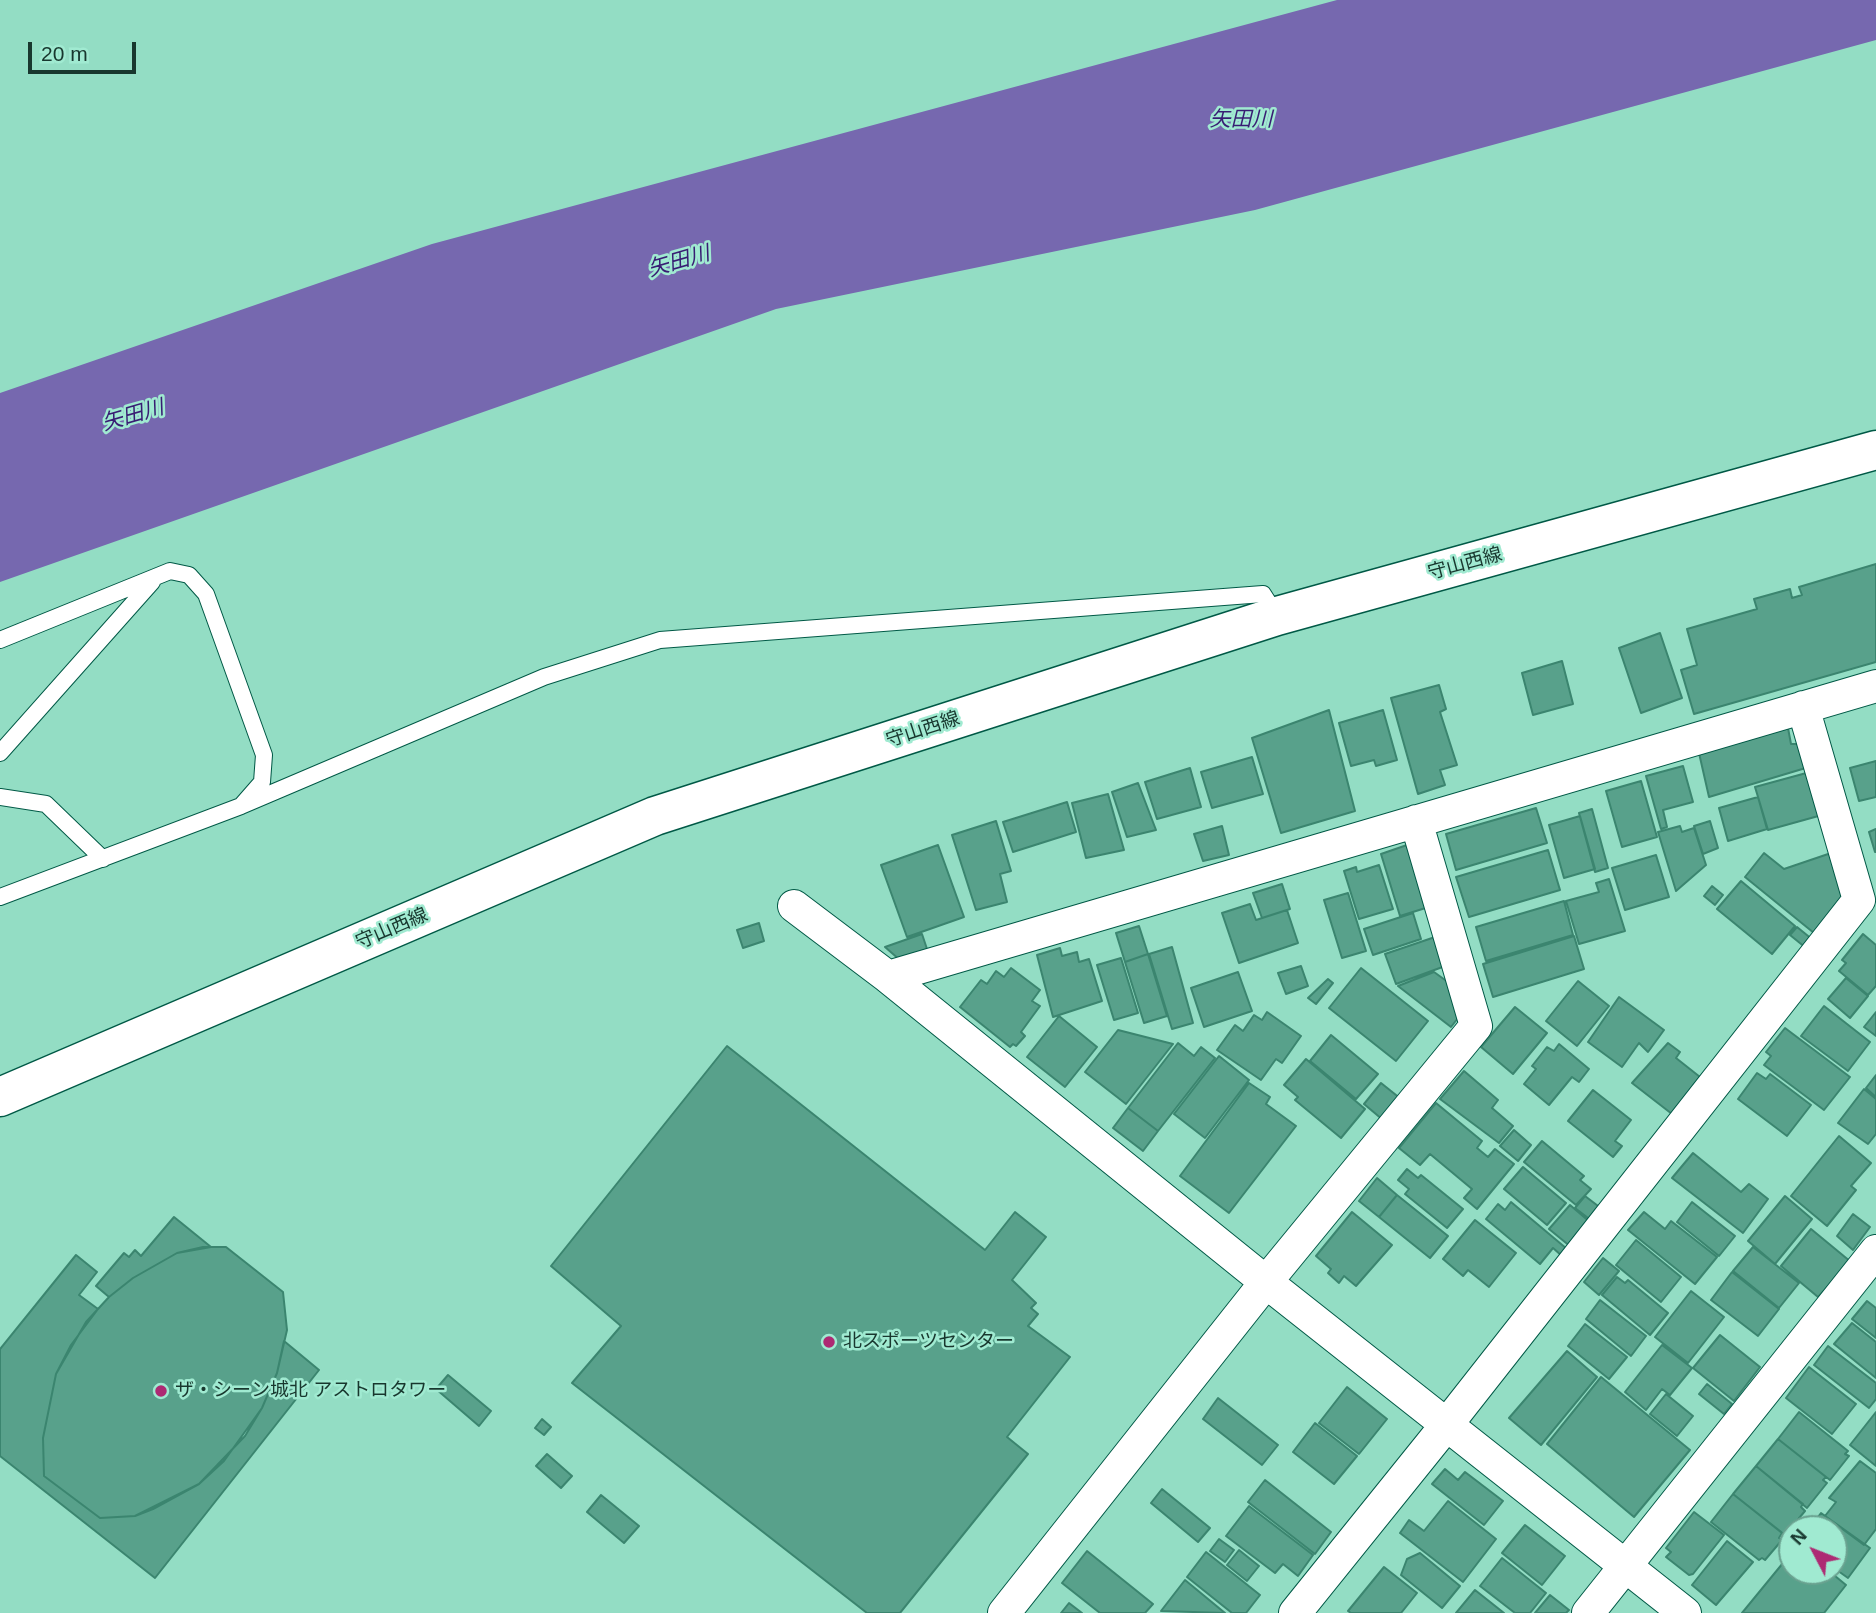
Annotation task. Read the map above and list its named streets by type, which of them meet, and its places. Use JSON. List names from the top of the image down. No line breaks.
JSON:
{"streets":{"main road":["守山西線"]},"water":["矢田川"],"places":["北スポーツセンター","ザ・シーン城北 アストロタワー"],"scale_bar":"20 m","north":"top left"}
